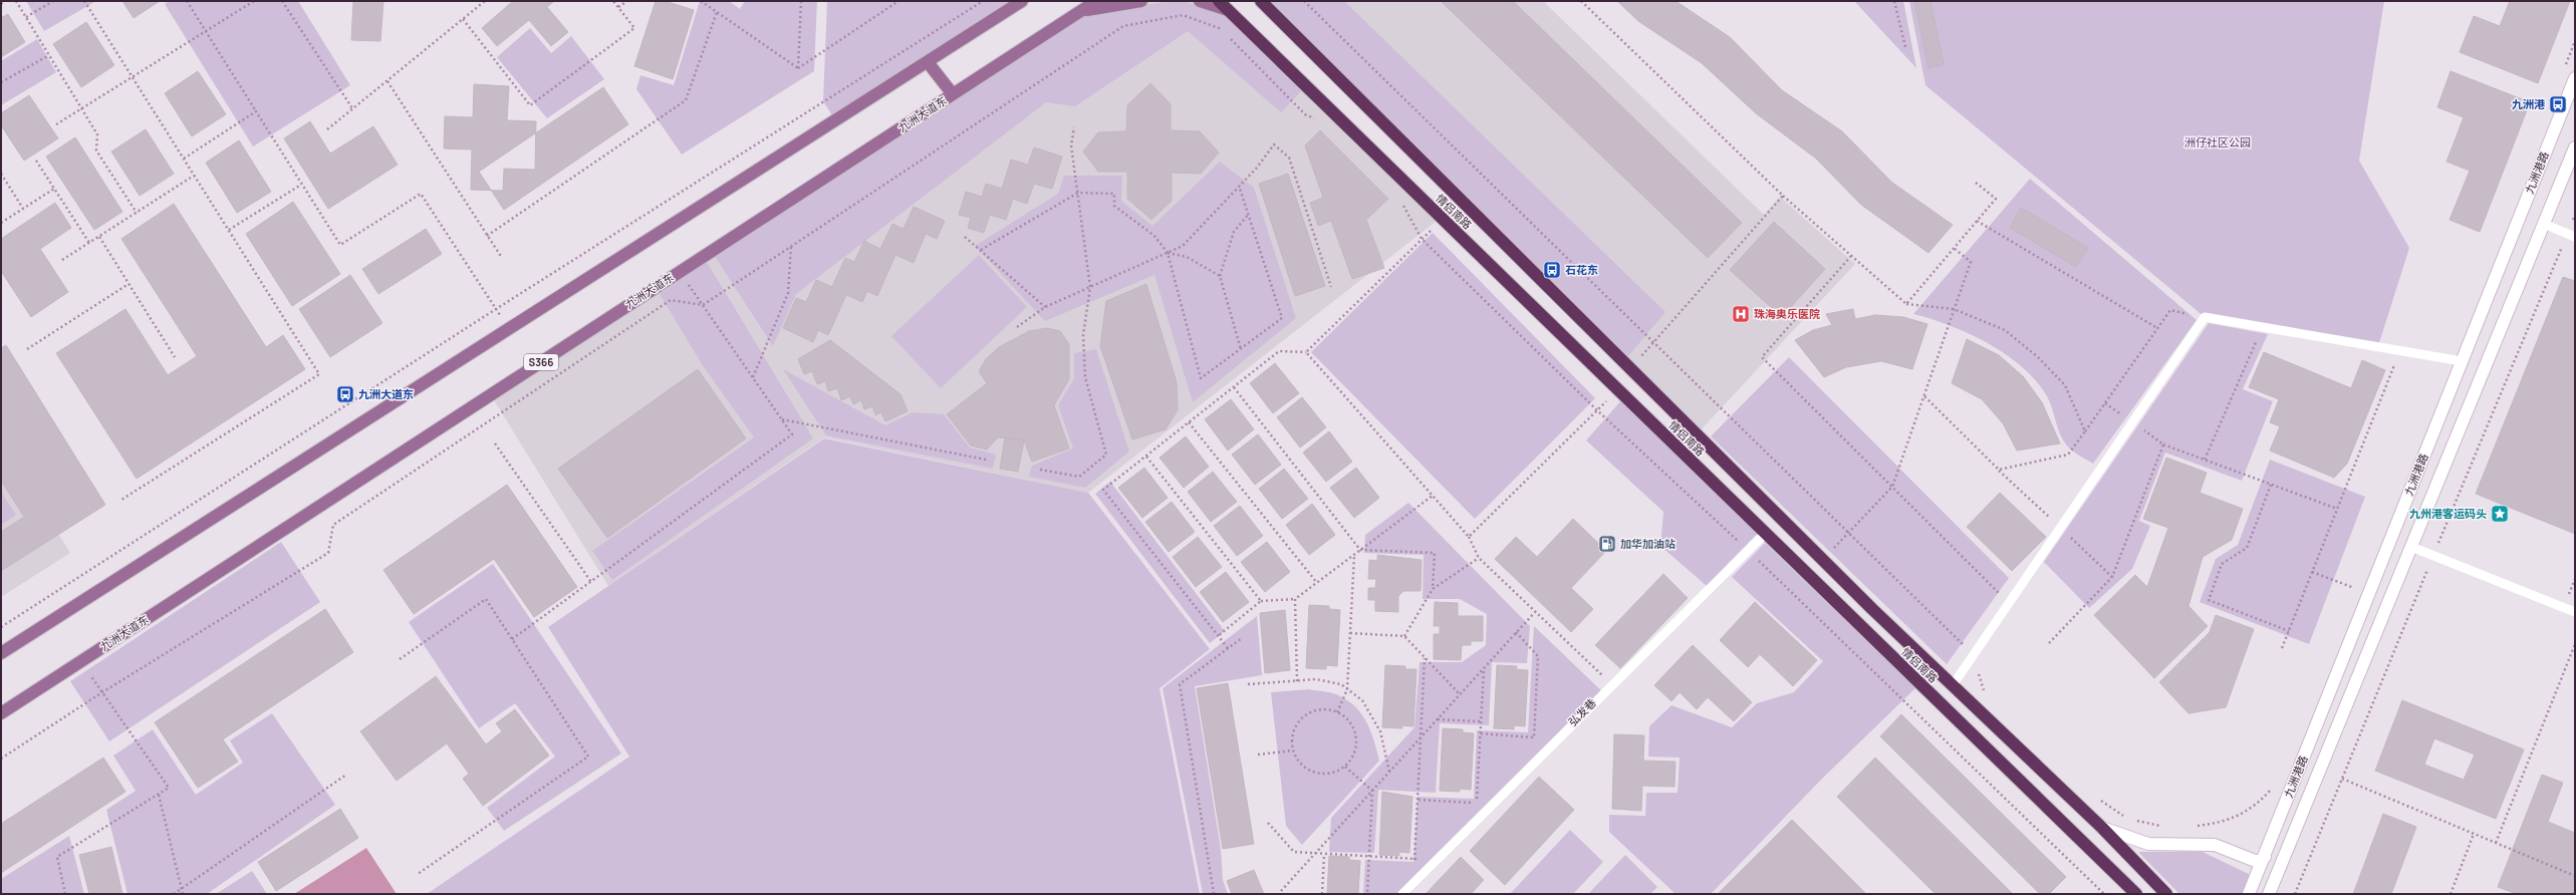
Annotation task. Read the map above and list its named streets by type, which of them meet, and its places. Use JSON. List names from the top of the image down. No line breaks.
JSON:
{"streets":{"highway":["情侣南路"],"main road":["九洲大道东","S366"],"street":["九洲港路"],"lane":["弘发巷"]},"crossings":[["情侣南路","弘发巷"]],"parks":["洲仔社区公园"],"places":{"bus stop":["九洲港","石花东","九洲大道东"],"hospital":["珠海奥乐医院"],"place":["九州港客运码头"],"fuel station":["加华加油站"]}}
